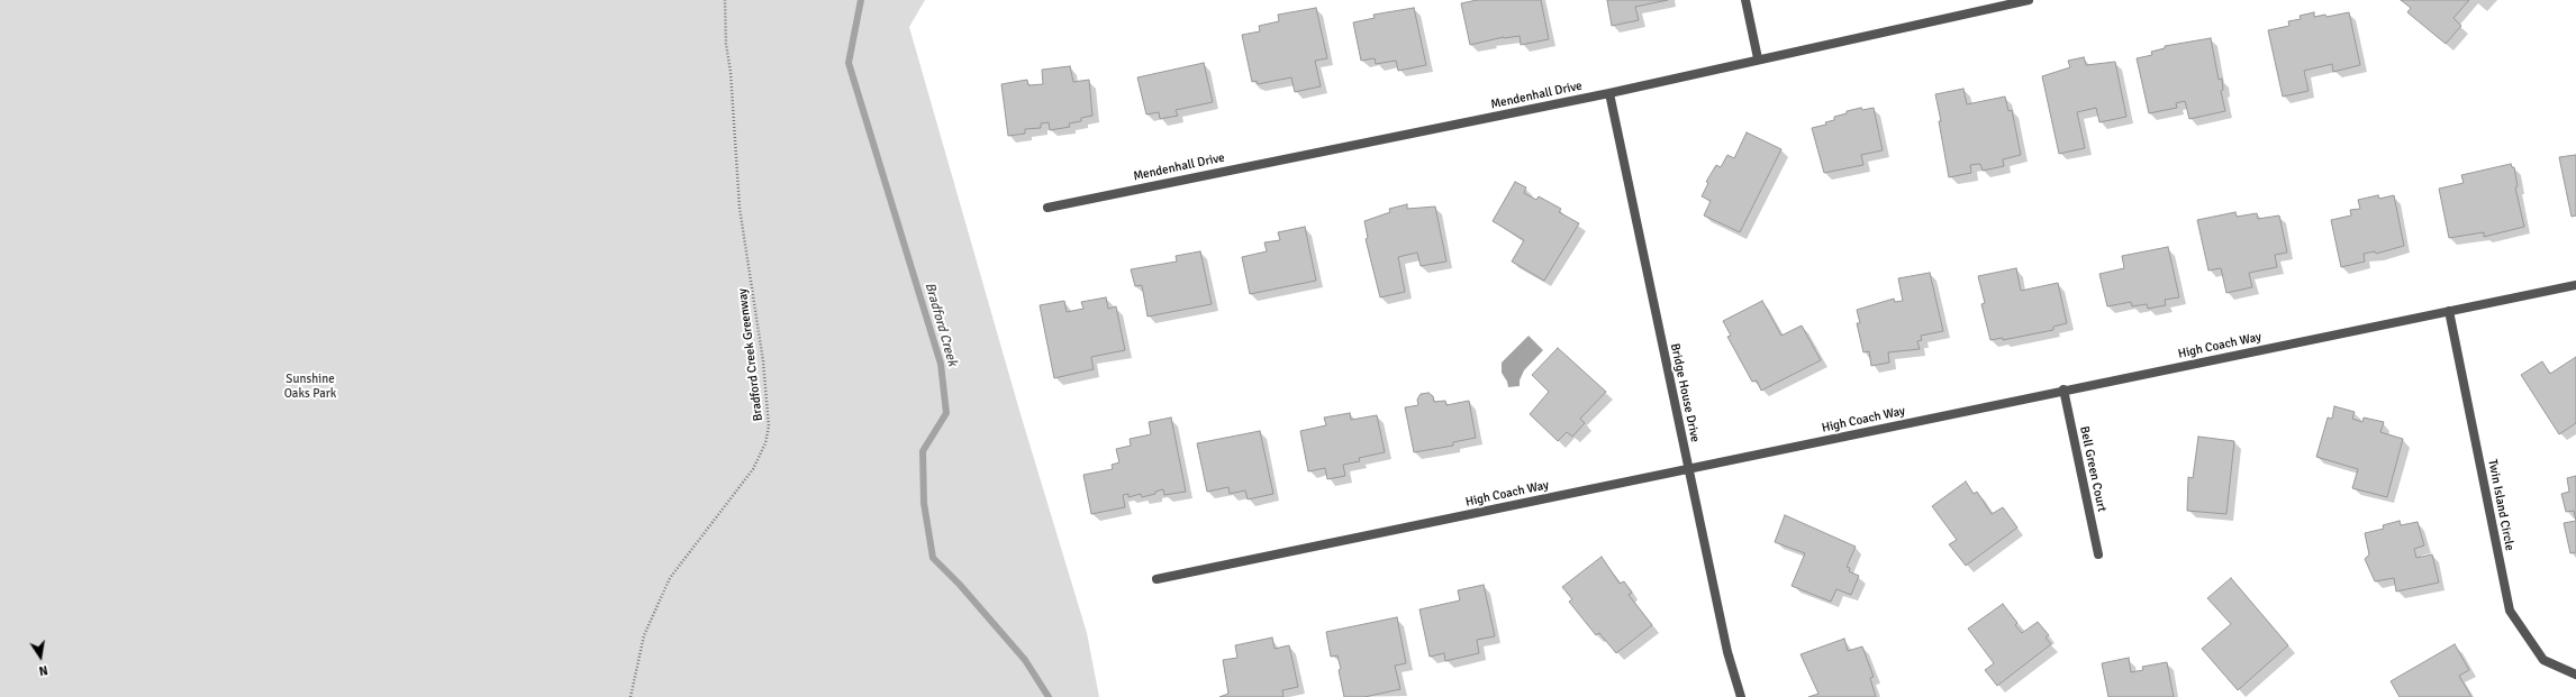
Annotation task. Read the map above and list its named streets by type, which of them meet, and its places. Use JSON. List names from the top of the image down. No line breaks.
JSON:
{"streets":{"street":["Mendenhall Drive","High Coach Way","Bridge House Drive","Bell Green Court","Twin Island Circle"],"path":["Bradford Creek Greenway"]},"crossings":[["Mendenhall Drive","Bridge House Drive"],["High Coach Way","Bridge House Drive"],["High Coach Way","Bell Green Court"],["High Coach Way","Twin Island Circle"]],"water":["Bradford Creek"],"parks":["Sunshine Oaks Park"],"north":"bottom"}
